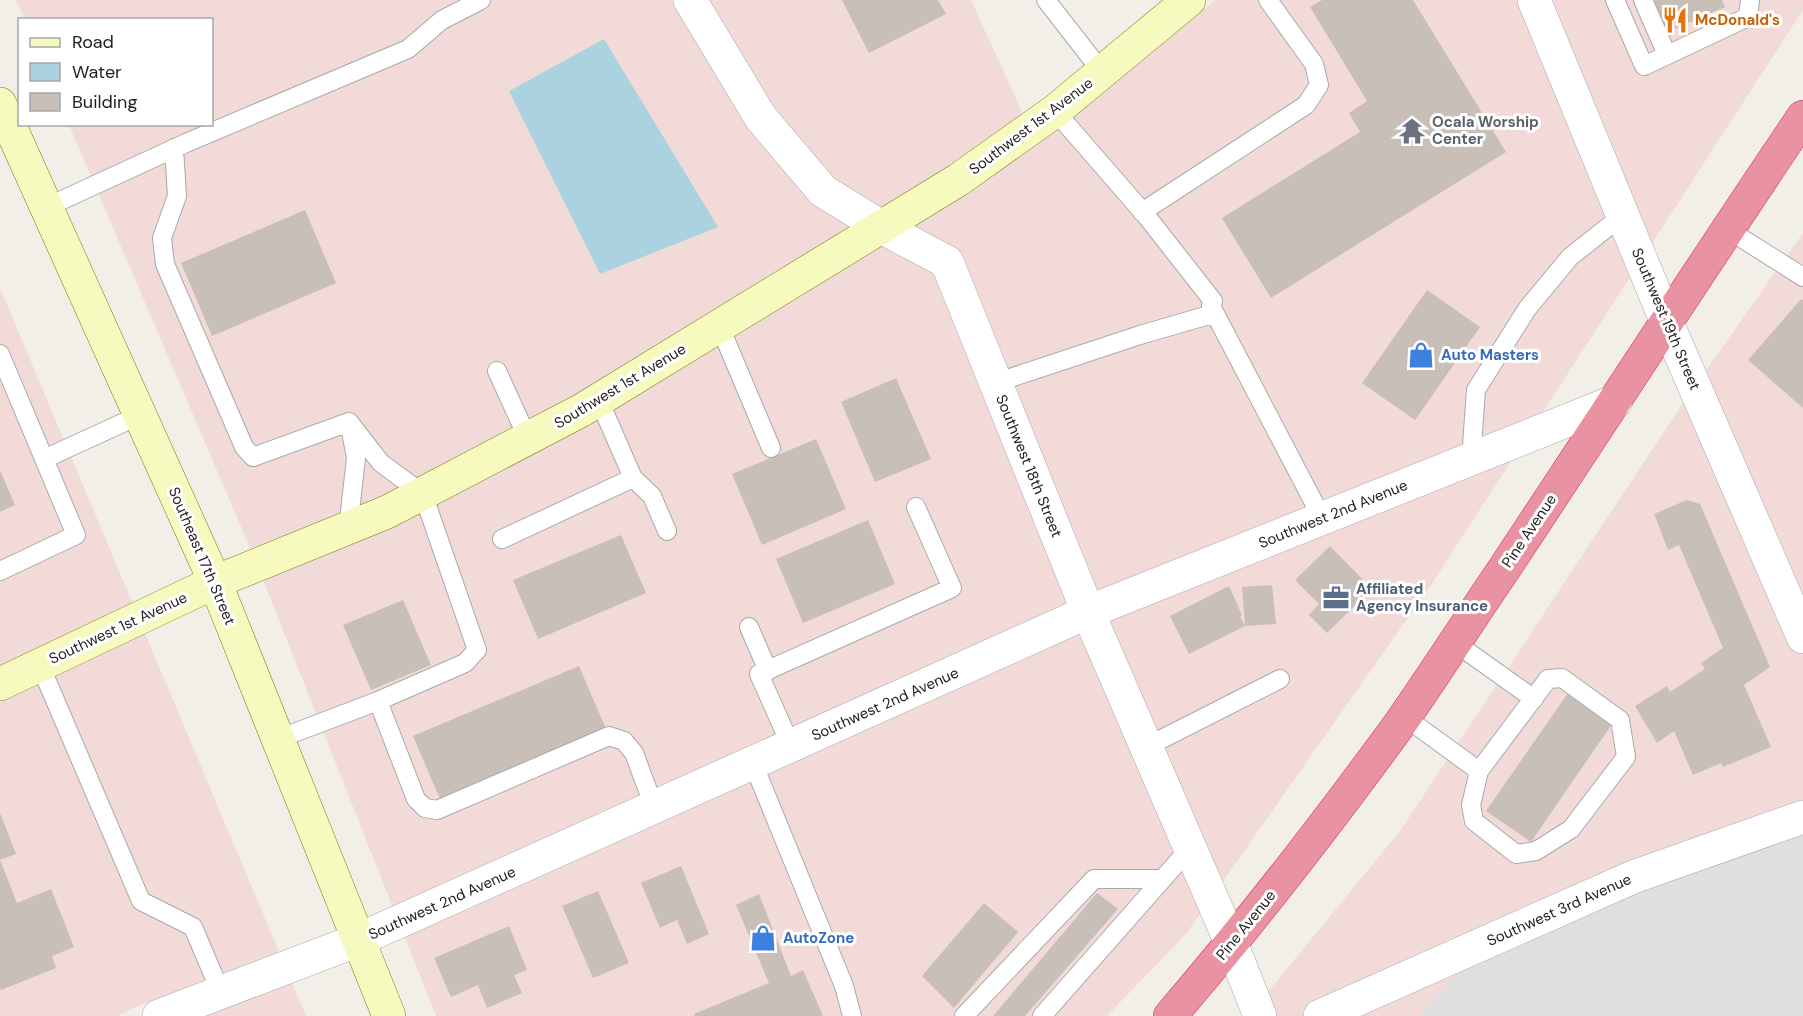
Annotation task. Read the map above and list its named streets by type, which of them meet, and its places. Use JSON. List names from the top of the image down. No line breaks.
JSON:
{"streets":{"highway":["Pine Avenue"],"street":["Southwest 1st Avenue","Southwest 19th Street","Southwest 18th Street","Southwest 2nd Avenue","Southeast 17th Street","Southwest 3rd Avenue"]},"crossings":[["Southwest 1st Avenue","Southwest 18th Street"],["Southwest 1st Avenue","Southeast 17th Street"],["Southwest 19th Street","Pine Avenue"],["Southwest 18th Street","Southwest 2nd Avenue"],["Southwest 18th Street","Pine Avenue"],["Southwest 2nd Avenue","Pine Avenue"],["Southwest 2nd Avenue","Southeast 17th Street"]],"places":{"restaurant":["McDonald's"],"temple":["Ocala Worship Center"],"shop":["Auto Masters","AutoZone"],"office":["Affiliated Agency Insurance"]},"legend":["Road","Water","Building"]}
